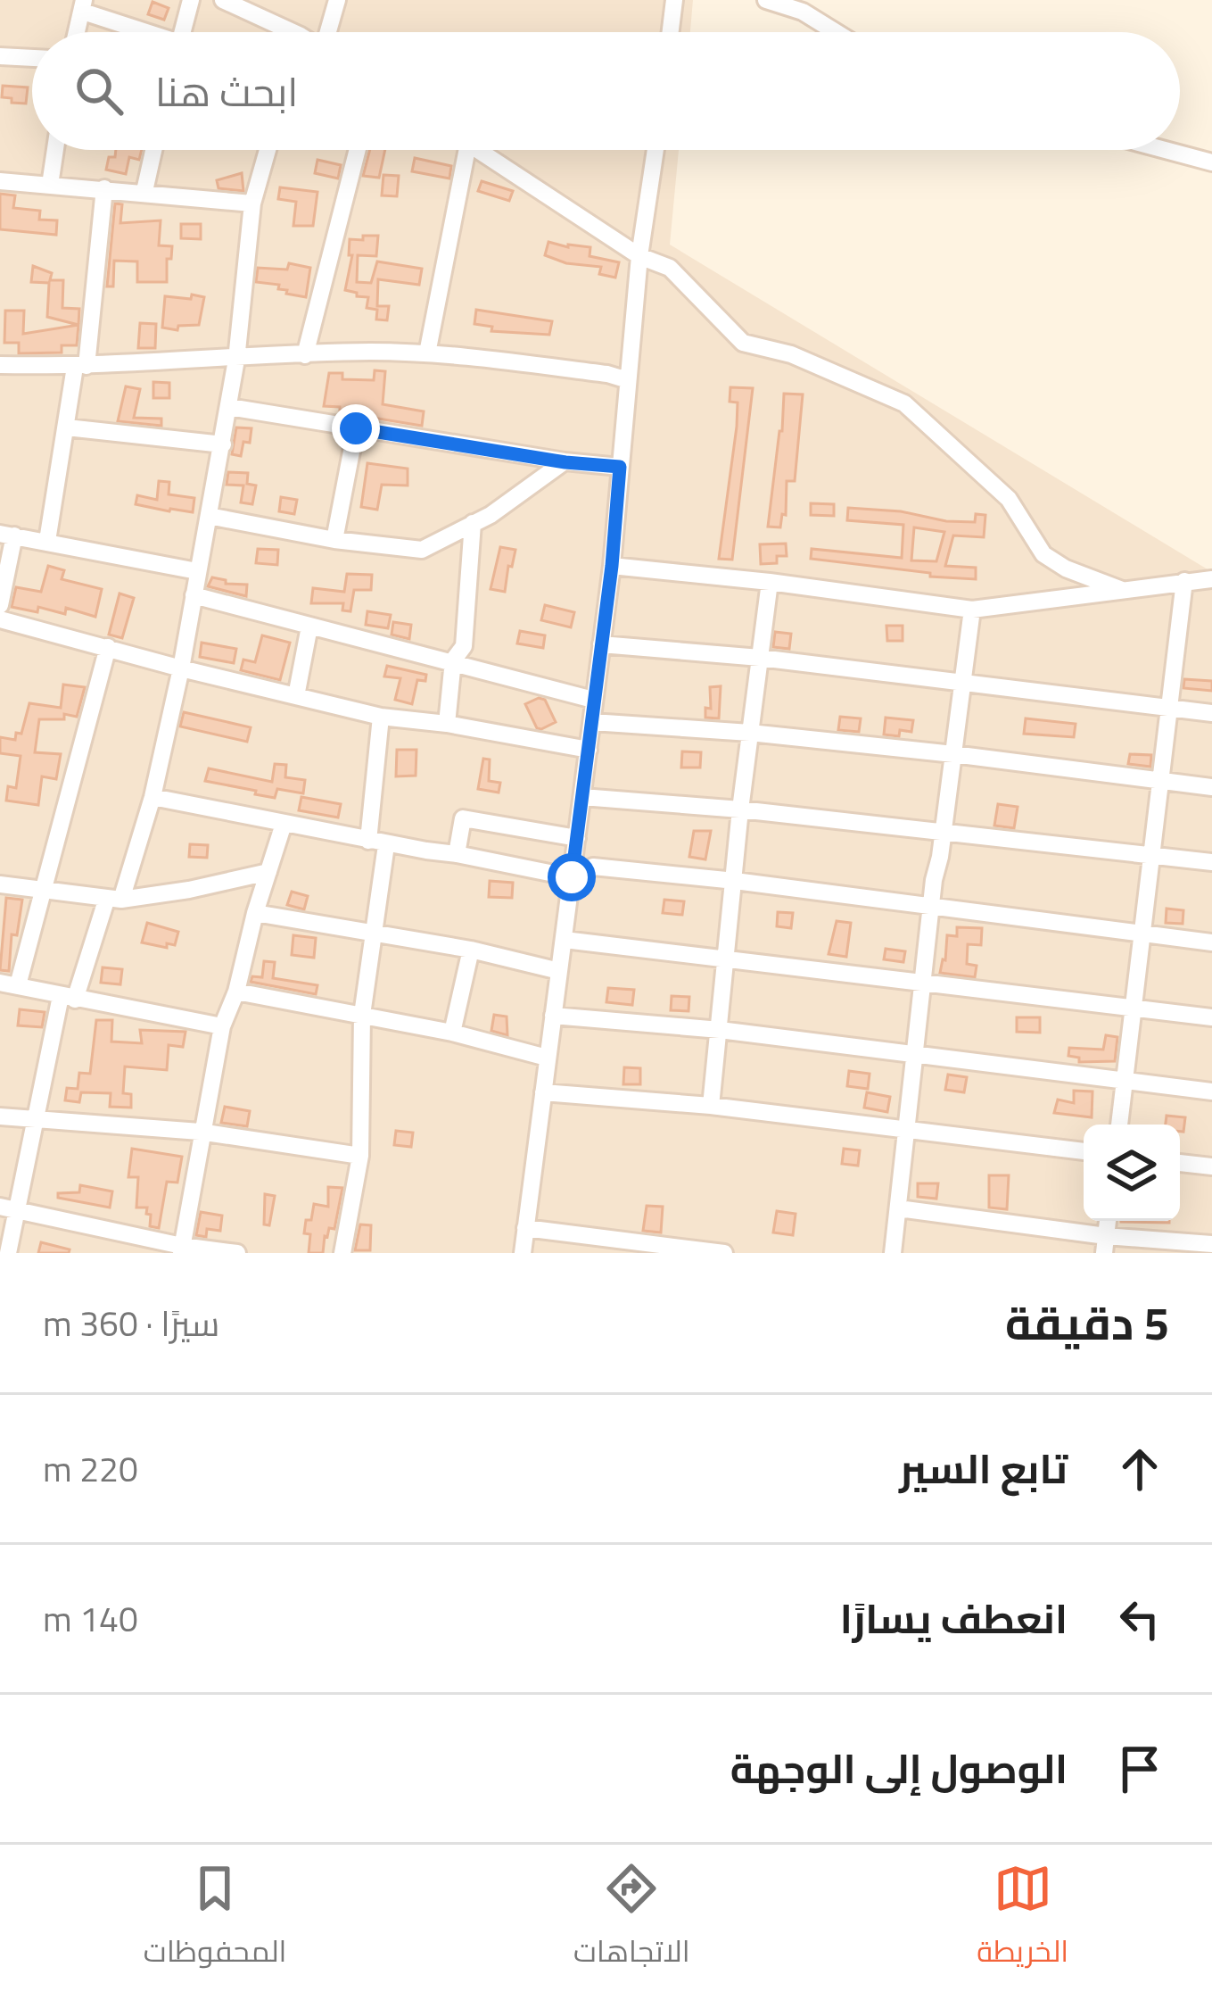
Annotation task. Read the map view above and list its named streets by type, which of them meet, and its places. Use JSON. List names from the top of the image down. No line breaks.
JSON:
{"page":{"search":"ابحث هنا","heading":["5 دقيقة","سيرًا · 360 m"],"list":[["تابع السير","220 m"],["انعطف يسارًا","140 m"],"الوصول إلى الوجهة"],"nav":["الخريطة","الاتجاهات","المحفوظات"]}}
